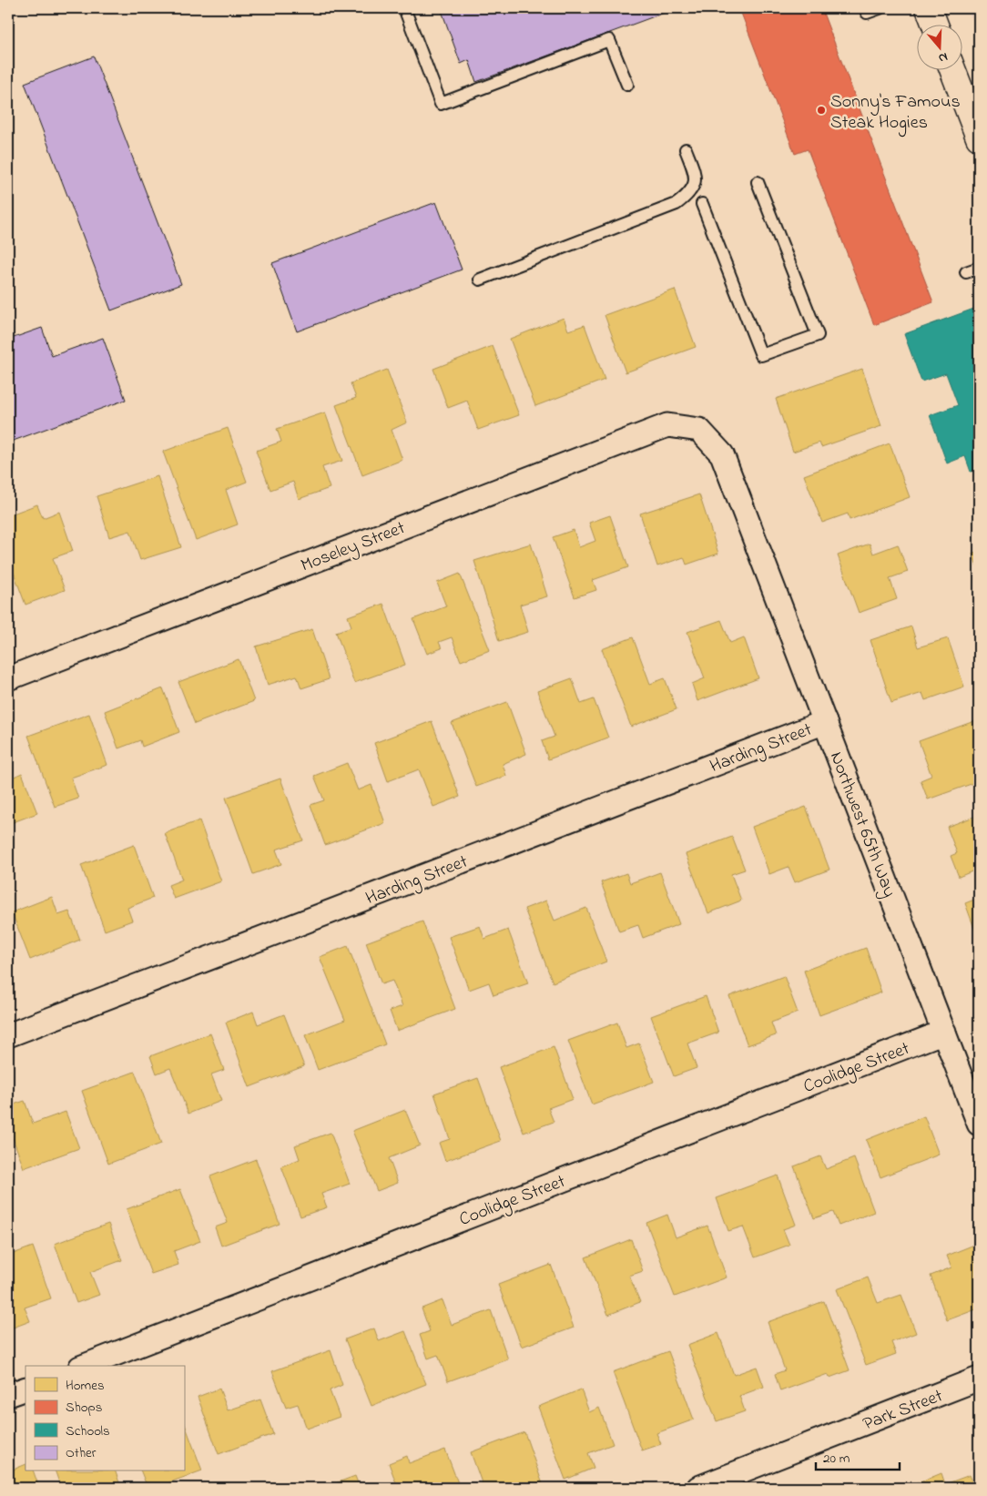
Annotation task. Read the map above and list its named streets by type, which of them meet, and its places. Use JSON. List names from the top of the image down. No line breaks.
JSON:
{"streets":{"street":["Moseley Street","Harding Street","Northwest 65th Way","Coolidge Street","Park Street"]},"crossings":[["Moseley Street","Northwest 65th Way"],["Harding Street","Northwest 65th Way"],["Northwest 65th Way","Coolidge Street"]],"places":["Sonny's Famous Steak Hogies"],"legend":["Homes","Shops","Schools","Other"],"scale_bar":"20 m","north":"bottom"}
